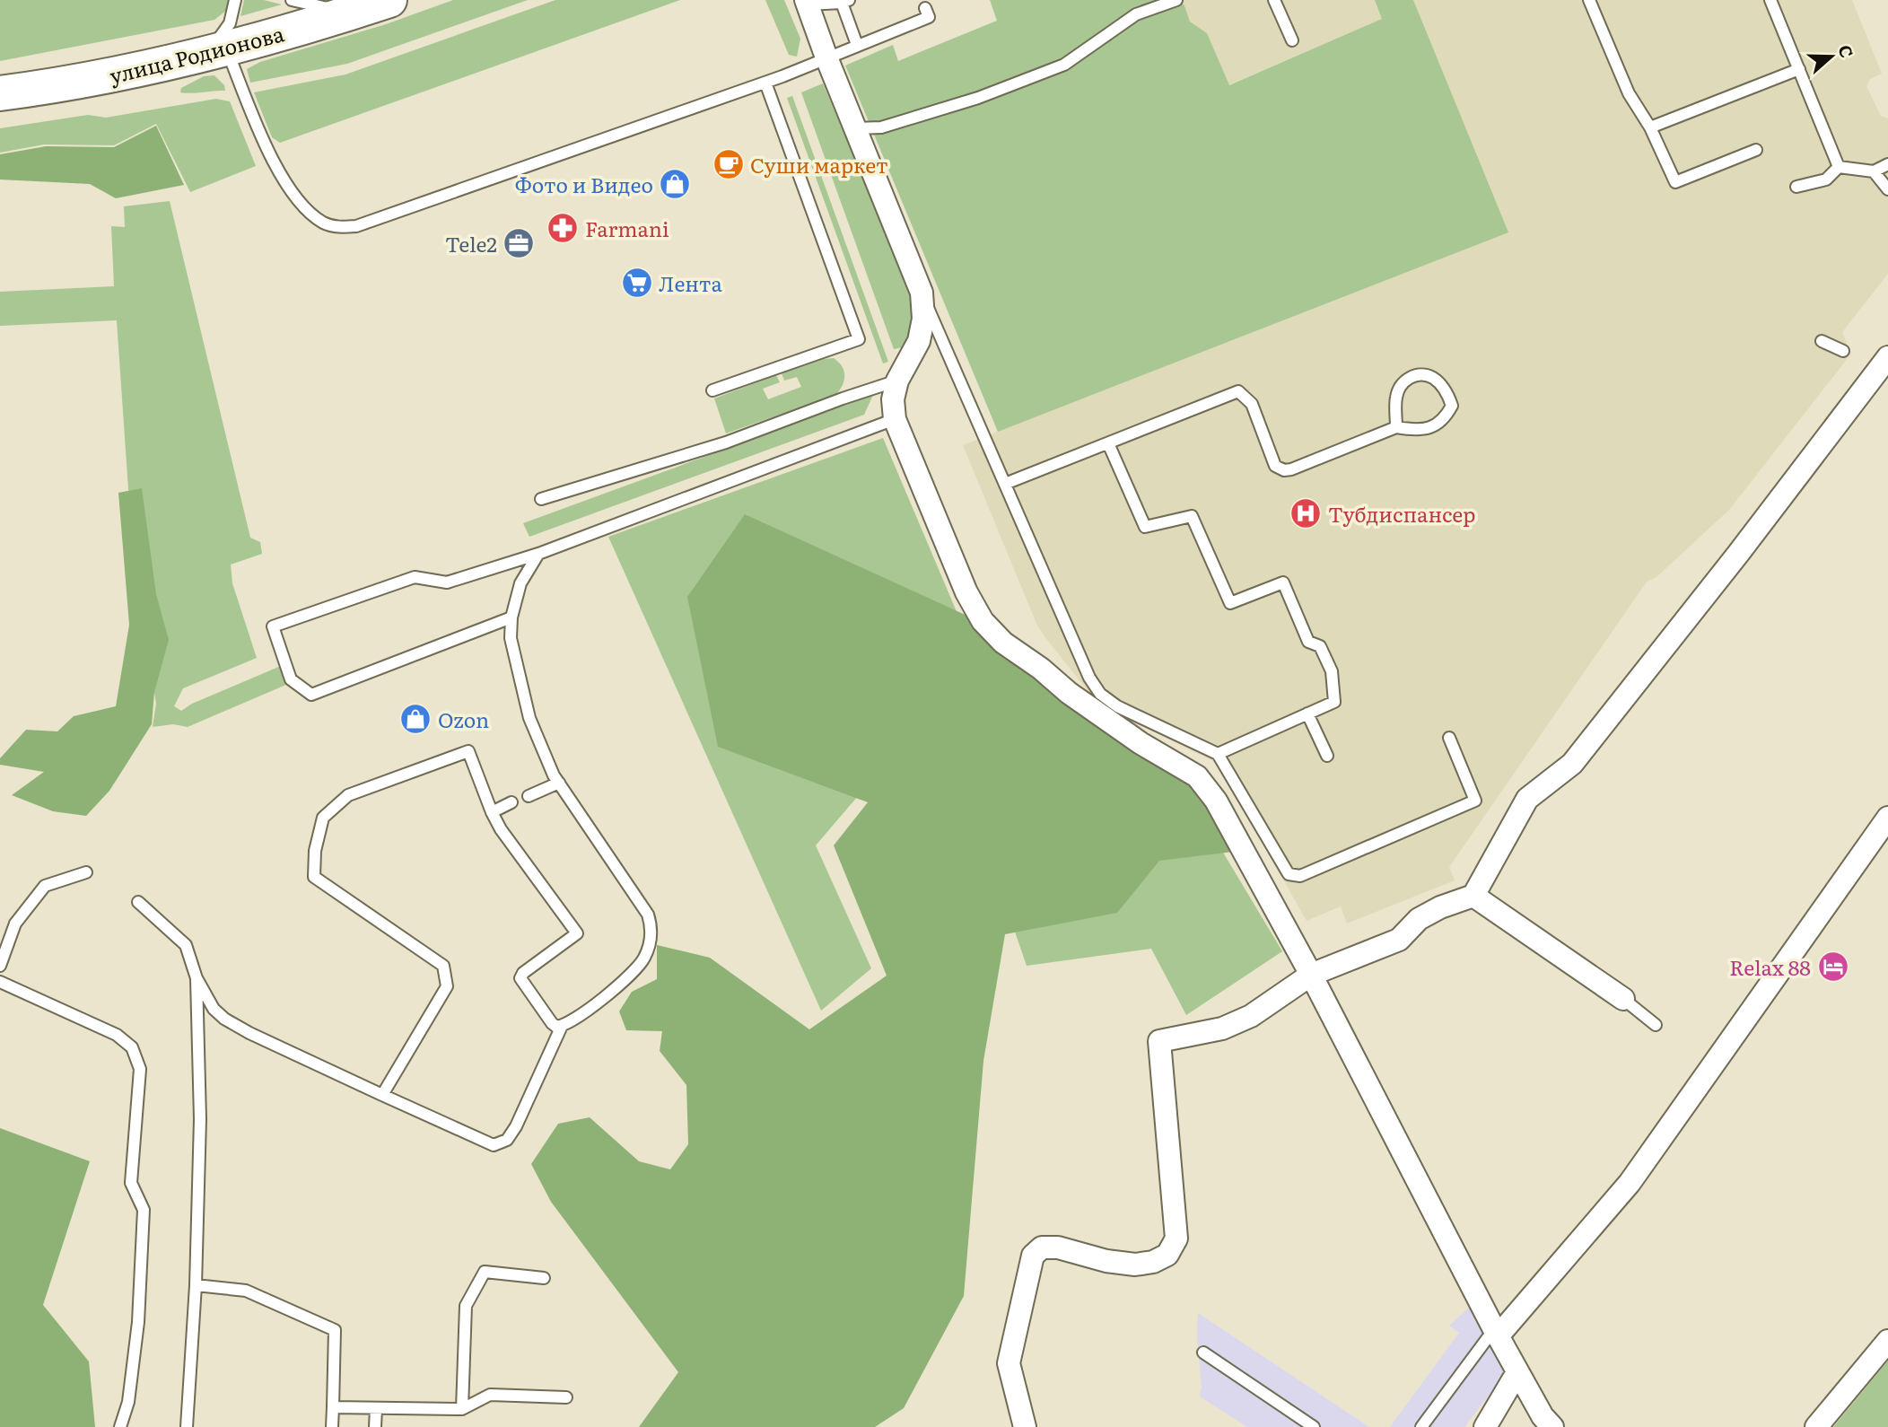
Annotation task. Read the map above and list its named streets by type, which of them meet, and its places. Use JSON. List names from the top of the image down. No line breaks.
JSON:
{"streets":{"main road":["улица Родионова"]},"places":{"cafe":["Суши маркет"],"shop":["Фото и Видео","Ozon"],"pharmacy":["Farmani"],"office":["Tele2"],"supermarket":["Лента"],"hospital":["Тубдиспансер"],"hotel":["Relax 88"]},"north":"right"}
